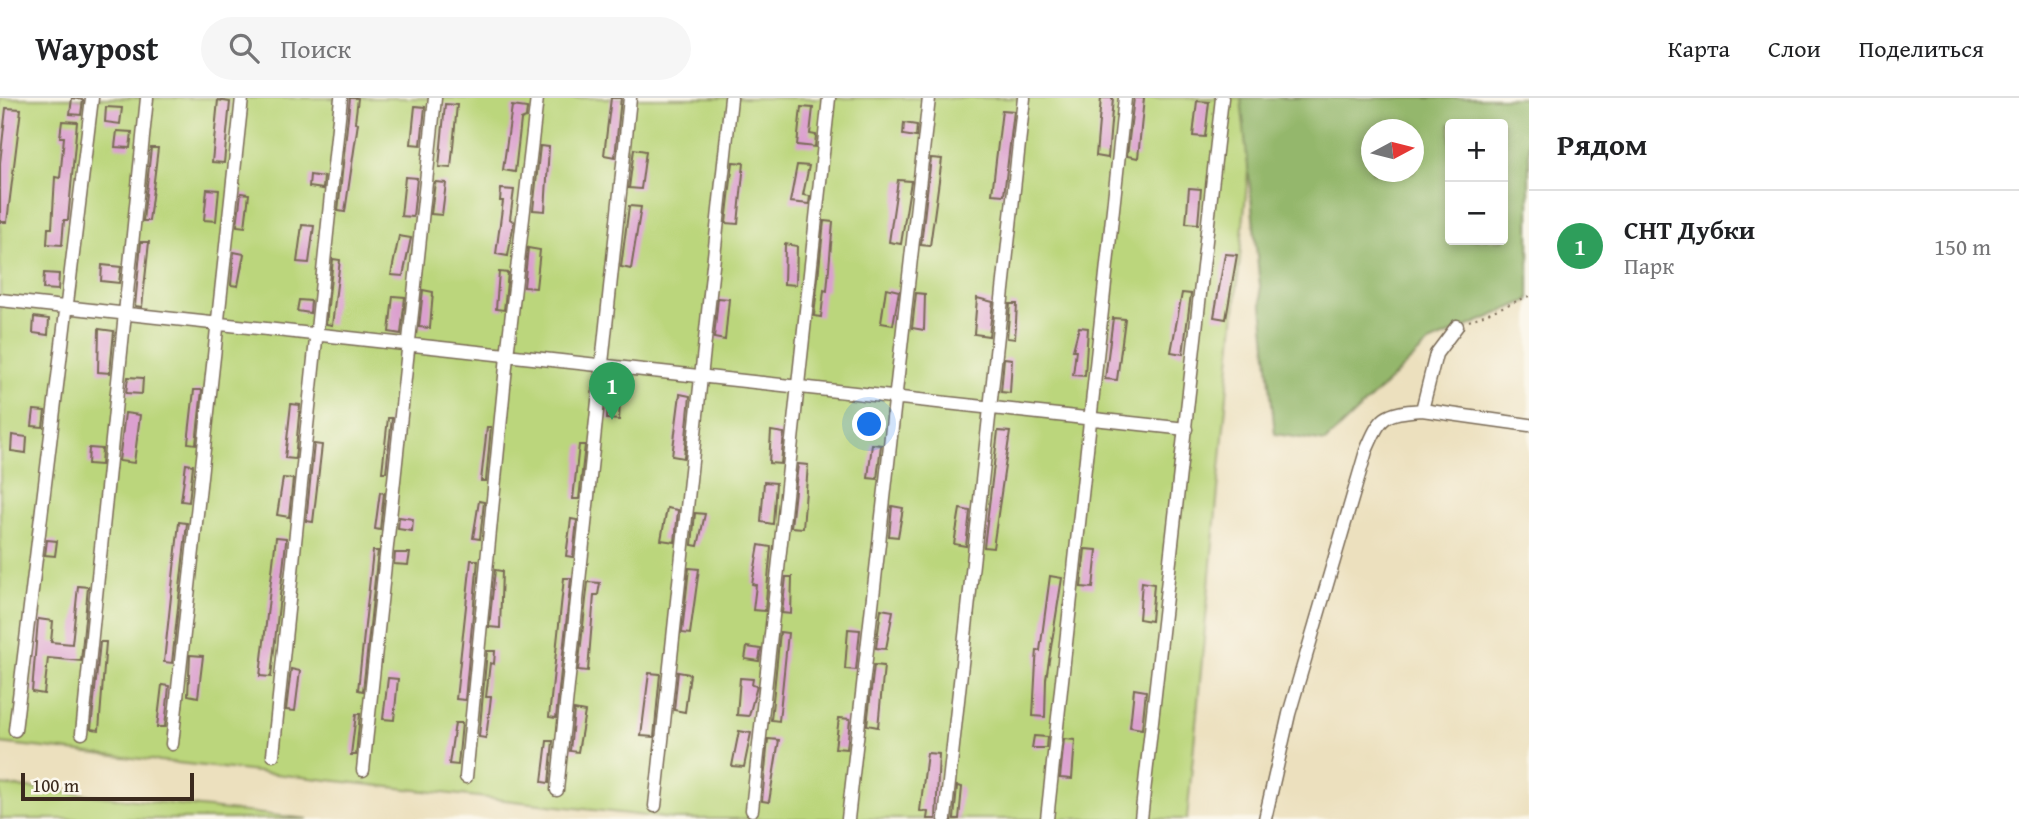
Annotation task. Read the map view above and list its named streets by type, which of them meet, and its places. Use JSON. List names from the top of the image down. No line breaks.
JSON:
{"scale_bar":"100 m","north":"right","page":{"header":"Waypost","search":"Поиск","nav":["Карта","Слои","Поделиться"],"heading":"Рядом","map_buttons":["+","−"],"list":[{"mark":"1","name":"СНТ Дубки","note":"Парк","value":"150 m"}],"pins":"1","scale":"100 m"}}
